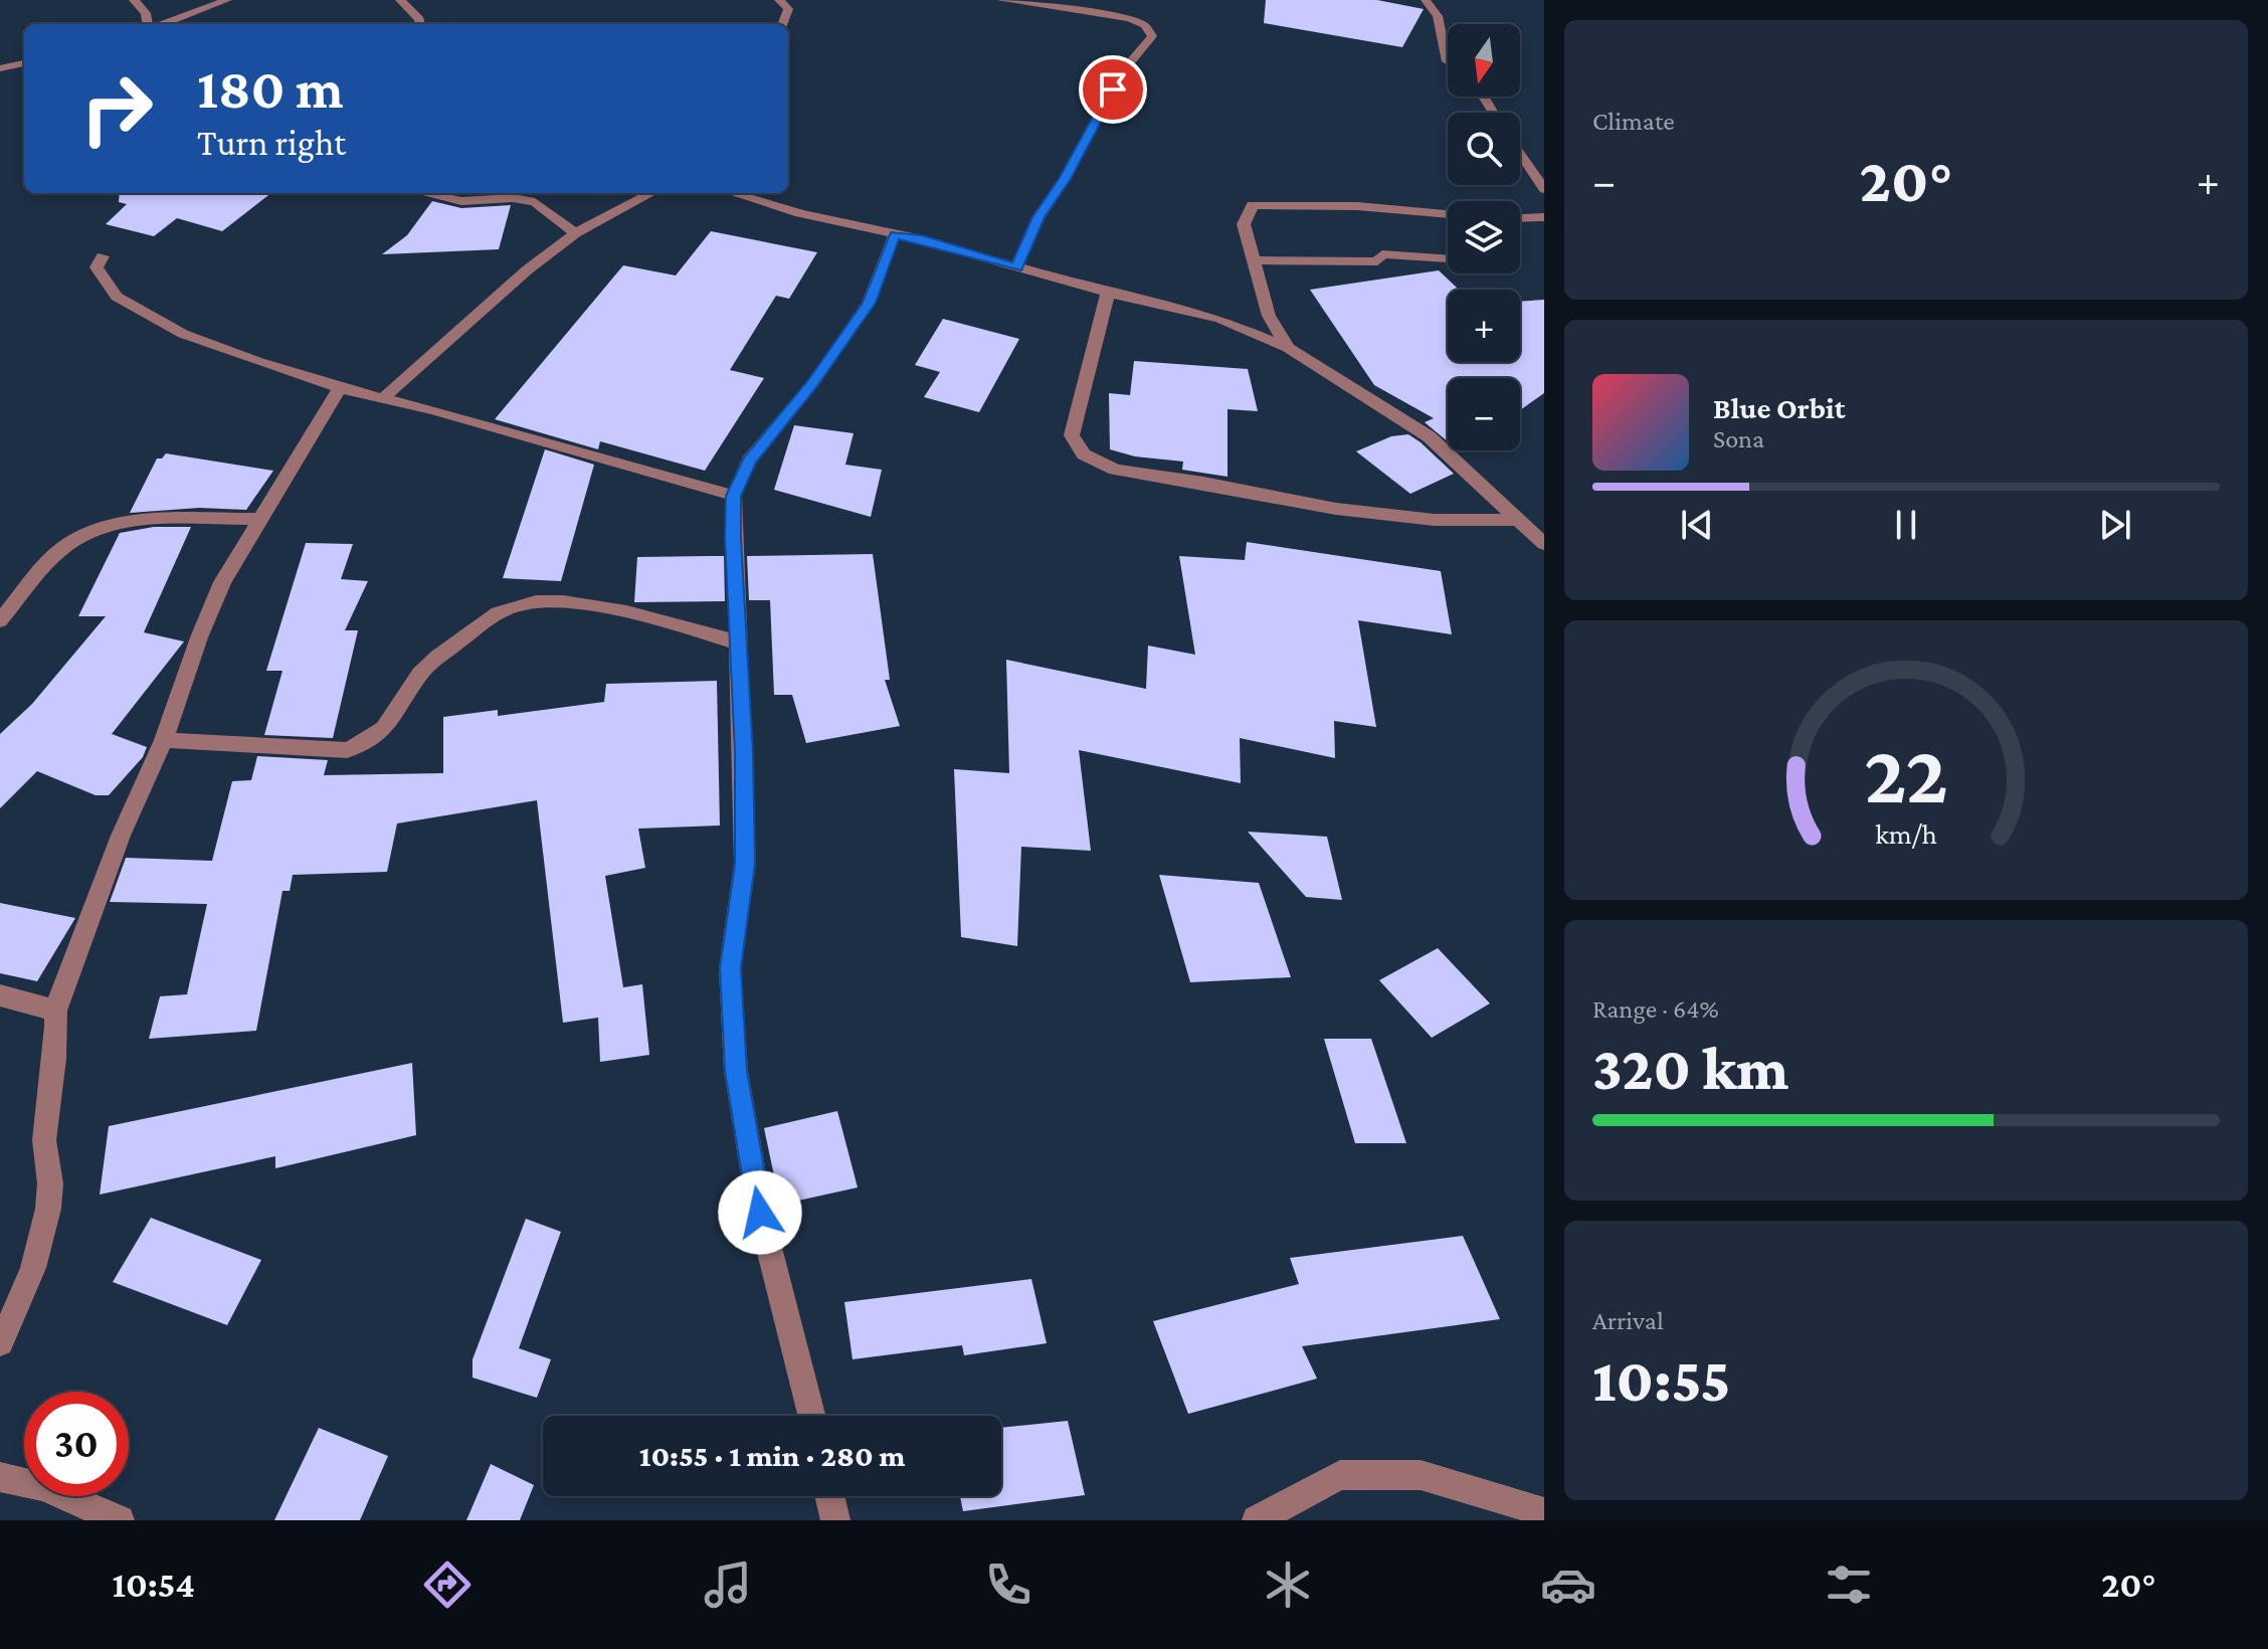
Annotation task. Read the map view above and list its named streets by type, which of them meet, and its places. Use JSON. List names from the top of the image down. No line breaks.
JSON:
{"north":"bottom","page":{"tile":["Climate",["Range · 64%","320 km"],["Arrival","10:55"]],"map_buttons":["+","−"],"turn":["180 m","Turn right"],"heat":["−","20°","+"],"song":["Blue Orbit","Sona"],"limit":"30","trip":"10:55 · 1 min · 280 m","tabs":["10:54","20°"],"gauge":["22","km/h"]}}
